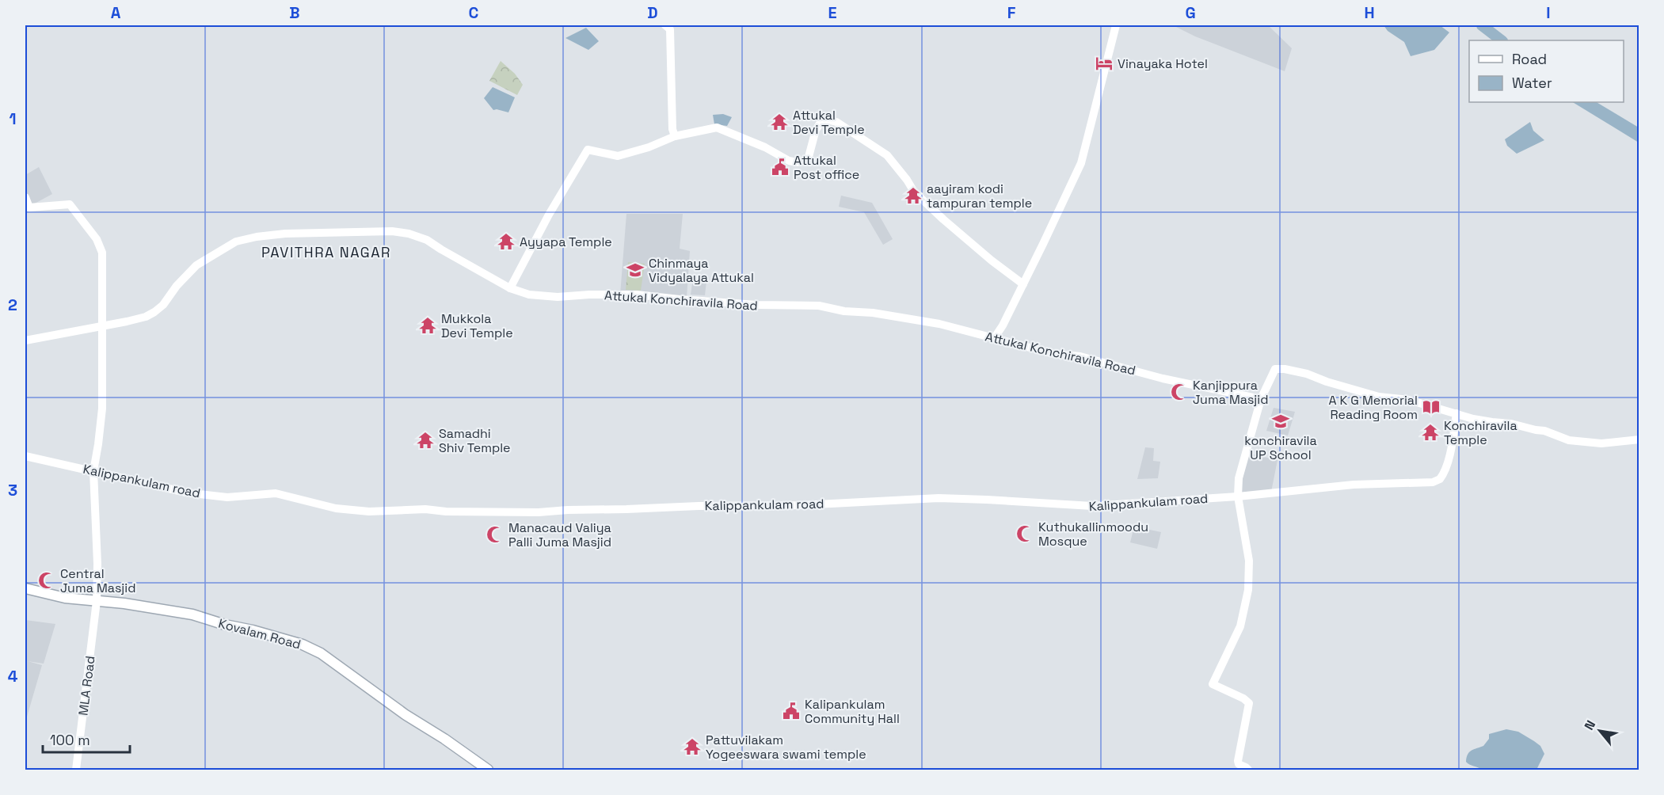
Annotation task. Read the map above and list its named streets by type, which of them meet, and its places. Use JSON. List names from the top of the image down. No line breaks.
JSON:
{"streets":{"main road":["Kovalam Road"],"street":["Attukal Konchiravila Road","Kalippankulam road","MLA Road"]},"crossings":[["Attukal Konchiravila Road","MLA Road"],["Kalippankulam road","MLA Road"],["Kovalam Road","MLA Road"]],"districts":["PAVITHRA NAGAR"],"places":{"hotel":["Vinayaka Hotel"],"temple":["Attukal Devi Temple","aayiram kodi tampuran temple","Ayyapa Temple","Mukkola Devi Temple","Konchiravila Temple","Samadhi Shiv Temple","Pattuvilakam Yogeeswara swami temple"],"public building":["Attukal Post office","Kalipankulam Community Hall"],"school or university":["Chinmaya Vidyalaya Attukal","konchiravila UP School"],"mosque":["Kanjippura Juma Masjid","Kuthukallinmoodu Mosque","Manacaud Valiya Palli Juma Masjid","Central Juma Masjid"],"library":["A K G Memorial Reading Room"]},"legend":["Road","Water"],"scale_bar":"100 m","north":"top left","grid":{"columns":["A","B","C","D","E","F","G","H","I"],"rows":["1","2","3","4"]}}
